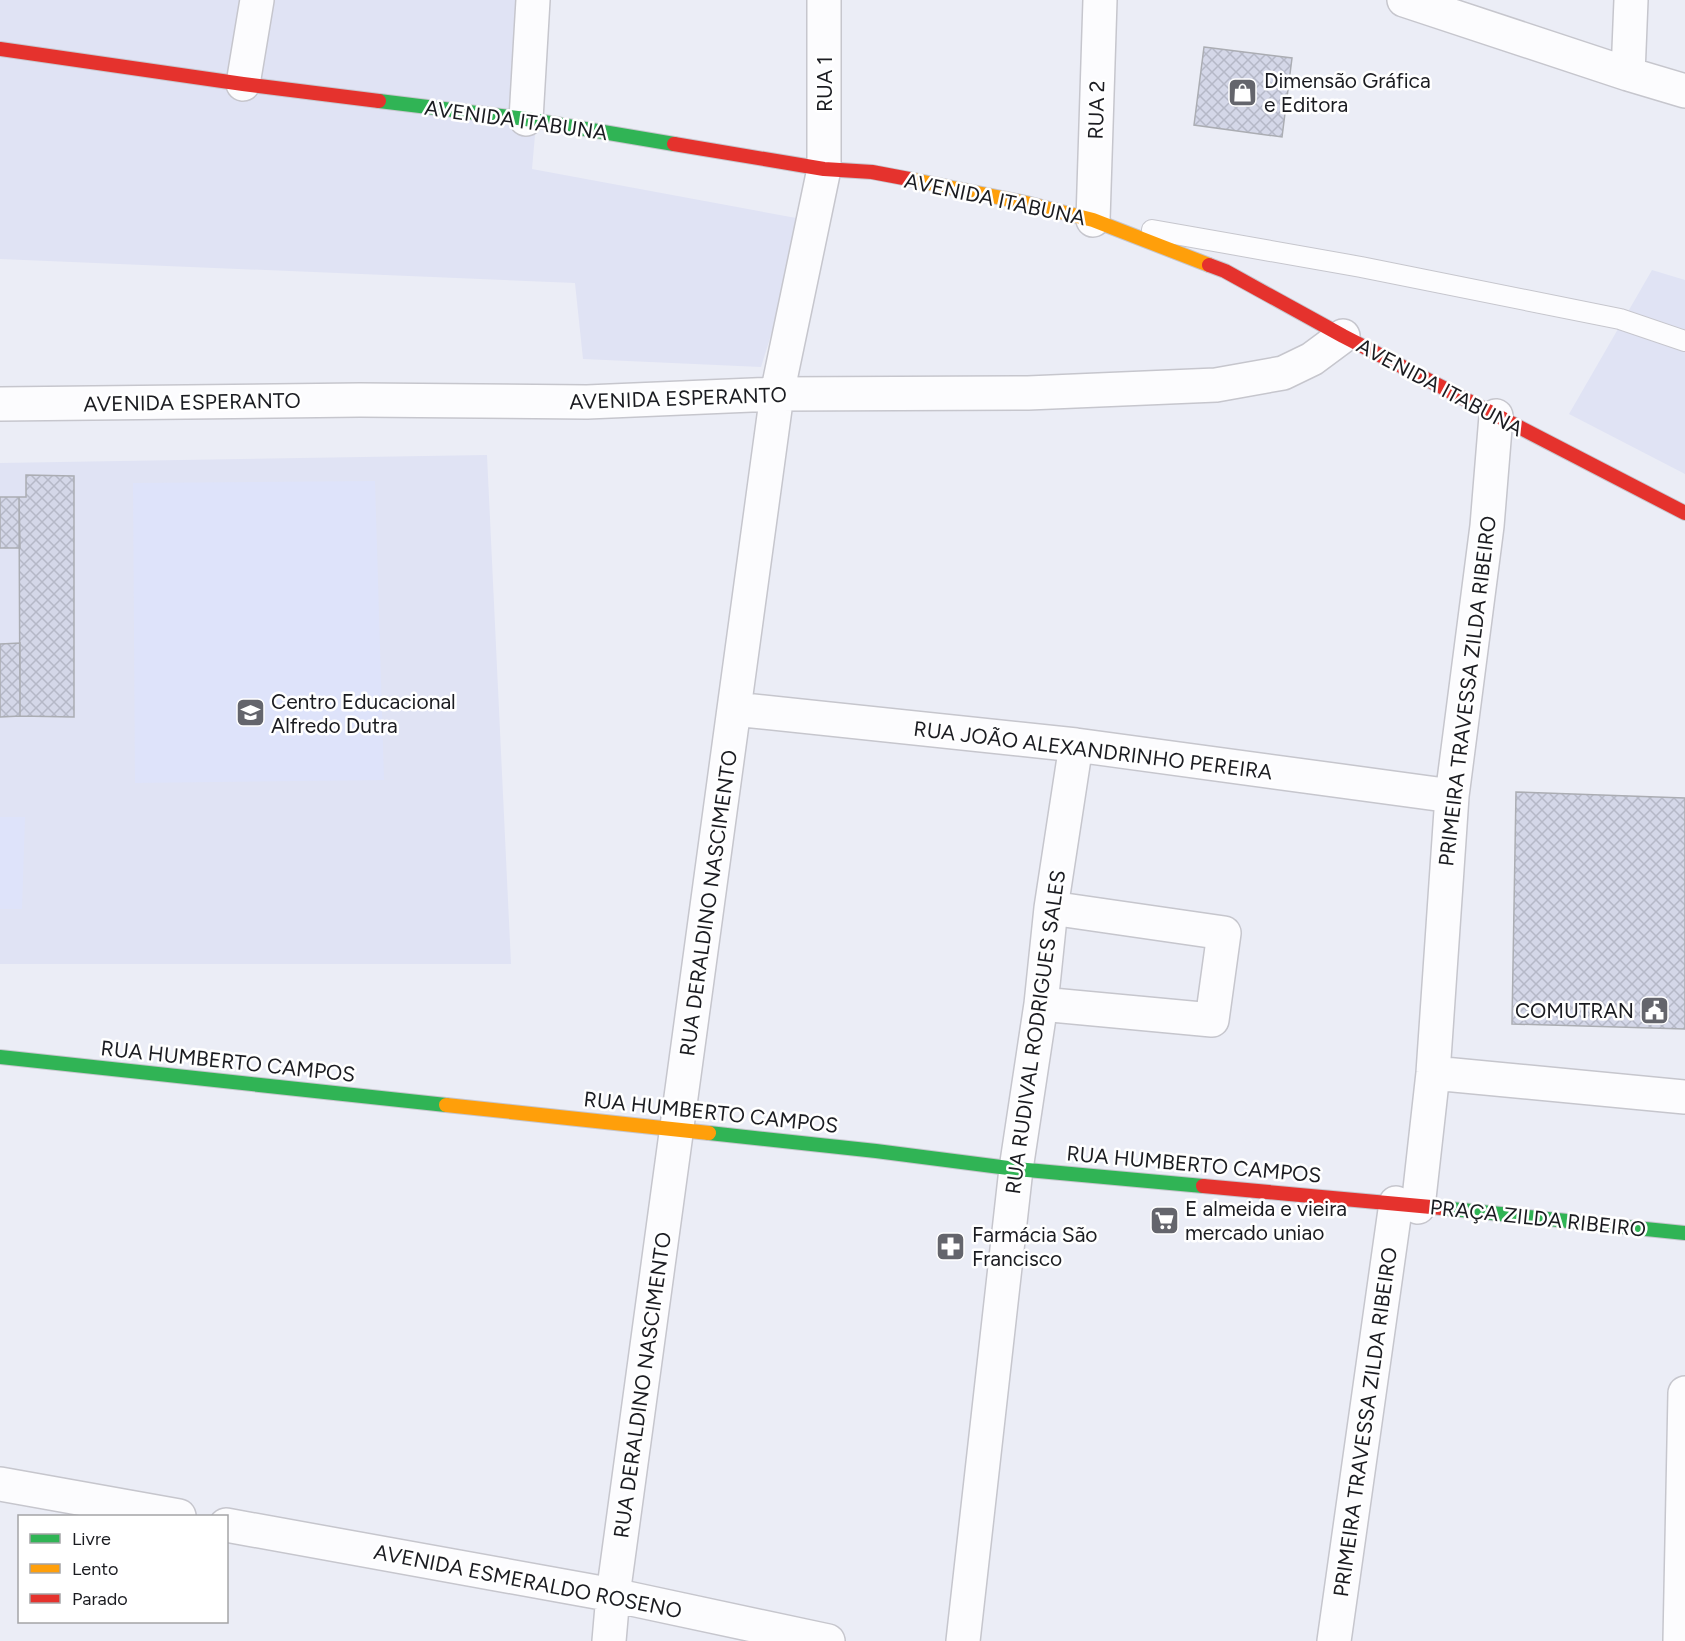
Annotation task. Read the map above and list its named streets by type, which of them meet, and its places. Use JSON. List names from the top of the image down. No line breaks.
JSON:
{"streets":{"main road":["AVENIDA ITABUNA","RUA HUMBERTO CAMPOS","PRAÇA ZILDA RIBEIRO"],"street":["RUA 1","RUA 2","AVENIDA ESPERANTO","PRIMEIRA TRAVESSA ZILDA RIBEIRO","RUA JOÃO ALEXANDRINHO PEREIRA","RUA DERALDINO NASCIMENTO","RUA RUDIVAL RODRIGUES SALES","AVENIDA ESMERALDO ROSENO"]},"crossings":[["RUA 1","AVENIDA ITABUNA"],["RUA 1","RUA DERALDINO NASCIMENTO"],["RUA 2","AVENIDA ITABUNA"],["AVENIDA ITABUNA","AVENIDA ESPERANTO"],["AVENIDA ITABUNA","PRIMEIRA TRAVESSA ZILDA RIBEIRO"],["AVENIDA ITABUNA","RUA DERALDINO NASCIMENTO"],["AVENIDA ESPERANTO","RUA DERALDINO NASCIMENTO"],["PRIMEIRA TRAVESSA ZILDA RIBEIRO","RUA JOÃO ALEXANDRINHO PEREIRA"],["PRIMEIRA TRAVESSA ZILDA RIBEIRO","RUA HUMBERTO CAMPOS"],["PRIMEIRA TRAVESSA ZILDA RIBEIRO","PRAÇA ZILDA RIBEIRO"],["RUA JOÃO ALEXANDRINHO PEREIRA","RUA DERALDINO NASCIMENTO"],["RUA JOÃO ALEXANDRINHO PEREIRA","RUA RUDIVAL RODRIGUES SALES"],["RUA DERALDINO NASCIMENTO","RUA HUMBERTO CAMPOS"],["RUA DERALDINO NASCIMENTO","AVENIDA ESMERALDO ROSENO"],["RUA RUDIVAL RODRIGUES SALES","RUA HUMBERTO CAMPOS"],["RUA HUMBERTO CAMPOS","PRAÇA ZILDA RIBEIRO"]],"places":{"shop":["Dimensão Gráfica e Editora"],"school or university":["Centro Educacional Alfredo Dutra"],"public building":["COMUTRAN"],"supermarket":["E almeida e vieira mercado uniao"],"pharmacy":["Farmácia São Francisco"]},"legend":["Livre","Lento","Parado"]}
